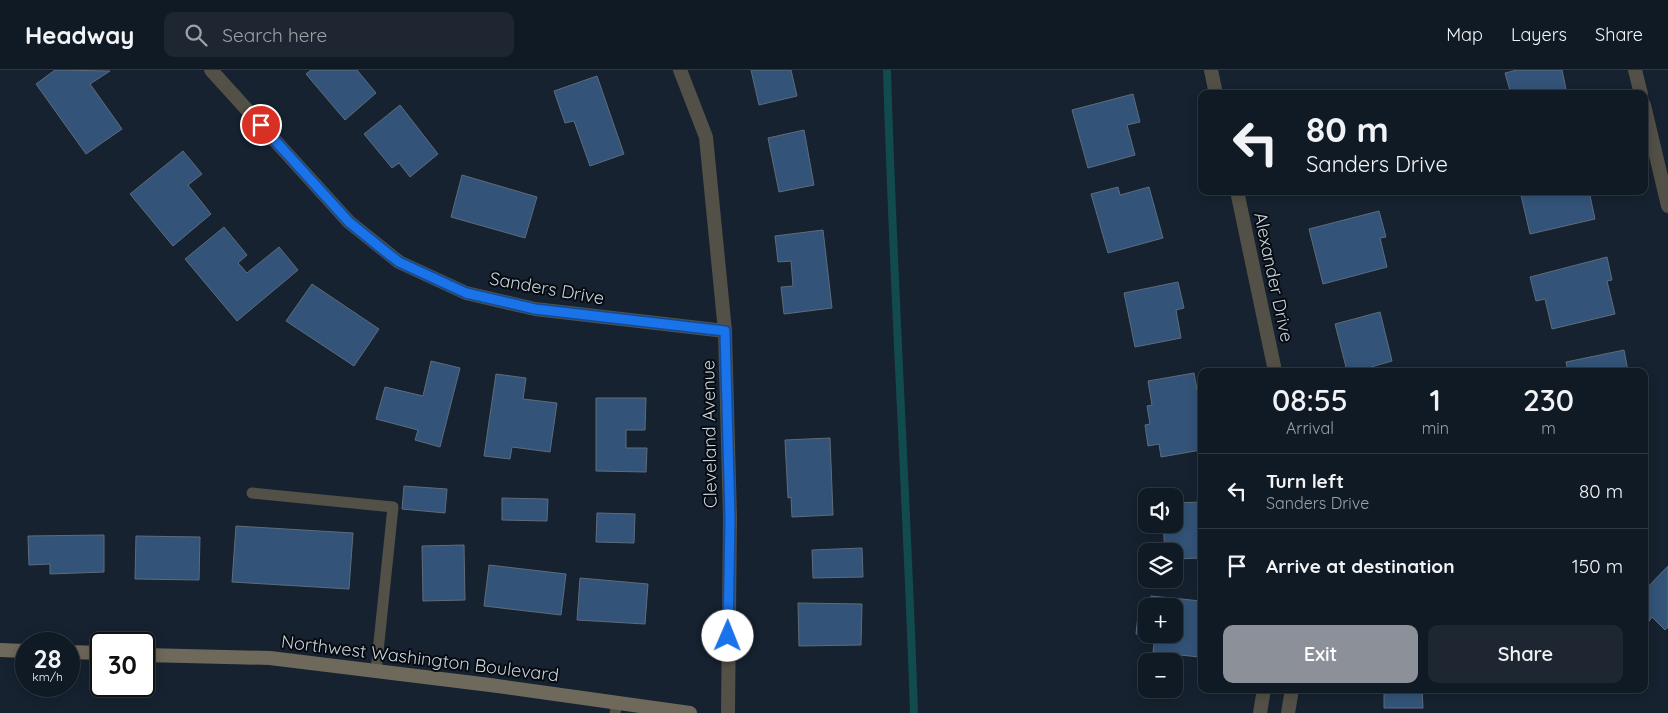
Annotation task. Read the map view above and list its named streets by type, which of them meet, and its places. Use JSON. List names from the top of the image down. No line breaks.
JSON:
{"streets":{"main road":["Northwest Washington Boulevard"],"street":["Alexander Drive","Sanders Drive","Cleveland Avenue"]},"crossings":[["Sanders Drive","Cleveland Avenue"]],"page":{"header":"Headway","search":"Search here","nav":["Map","Layers","Share"],"turn":["80 m","Sanders Drive"],"eta":["08:55","Arrival","1","min","230","m"],"list":[{"name":"Turn left","note":"Sanders Drive","value":"80 m"},{"name":"Arrive at destination","value":"150 m"}],"map_buttons":["+","−"],"buttons":["Exit","Share"],"speed":"28 km/h","limit":"30"}}
